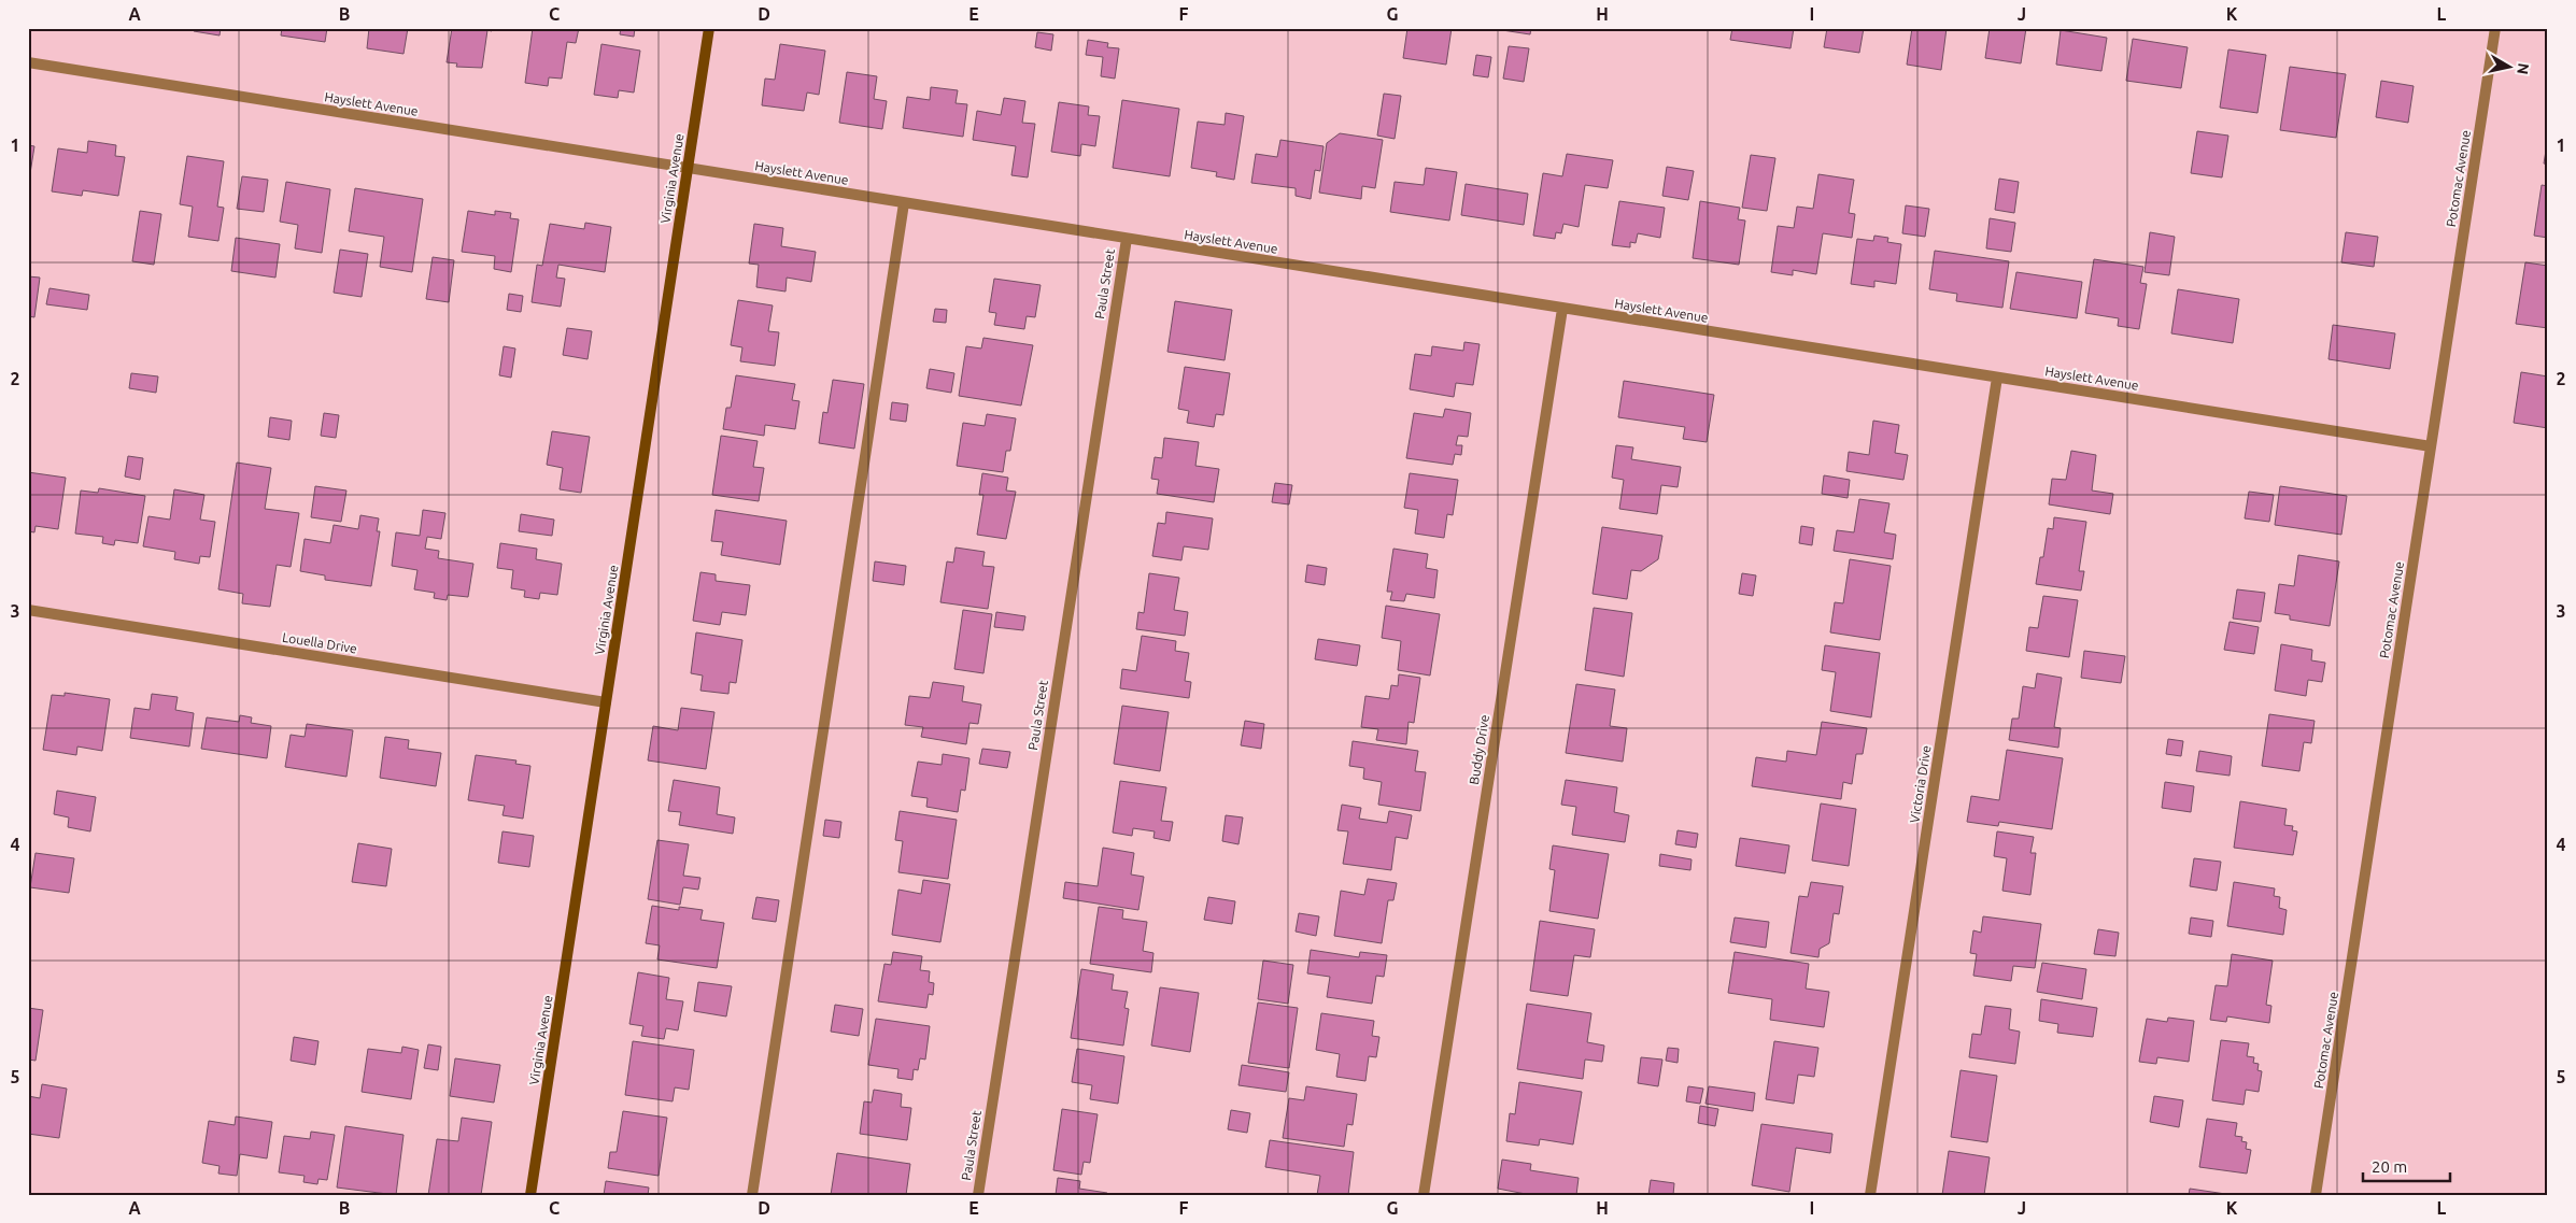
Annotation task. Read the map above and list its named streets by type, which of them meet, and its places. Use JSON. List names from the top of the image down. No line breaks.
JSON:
{"streets":{"street":["Hayslett Avenue","Virginia Avenue","Potomac Avenue","Paula Street","Louella Drive","Buddy Drive","Victoria Drive"]},"crossings":[["Hayslett Avenue","Virginia Avenue"],["Hayslett Avenue","Potomac Avenue"],["Hayslett Avenue","Paula Street"],["Hayslett Avenue","Buddy Drive"],["Hayslett Avenue","Victoria Drive"],["Virginia Avenue","Louella Drive"]],"scale_bar":"20 m","north":"right","grid":{"columns":["A","B","C","D","E","F","G","H","I","J","K","L"],"rows":["1","2","3","4","5"]}}
